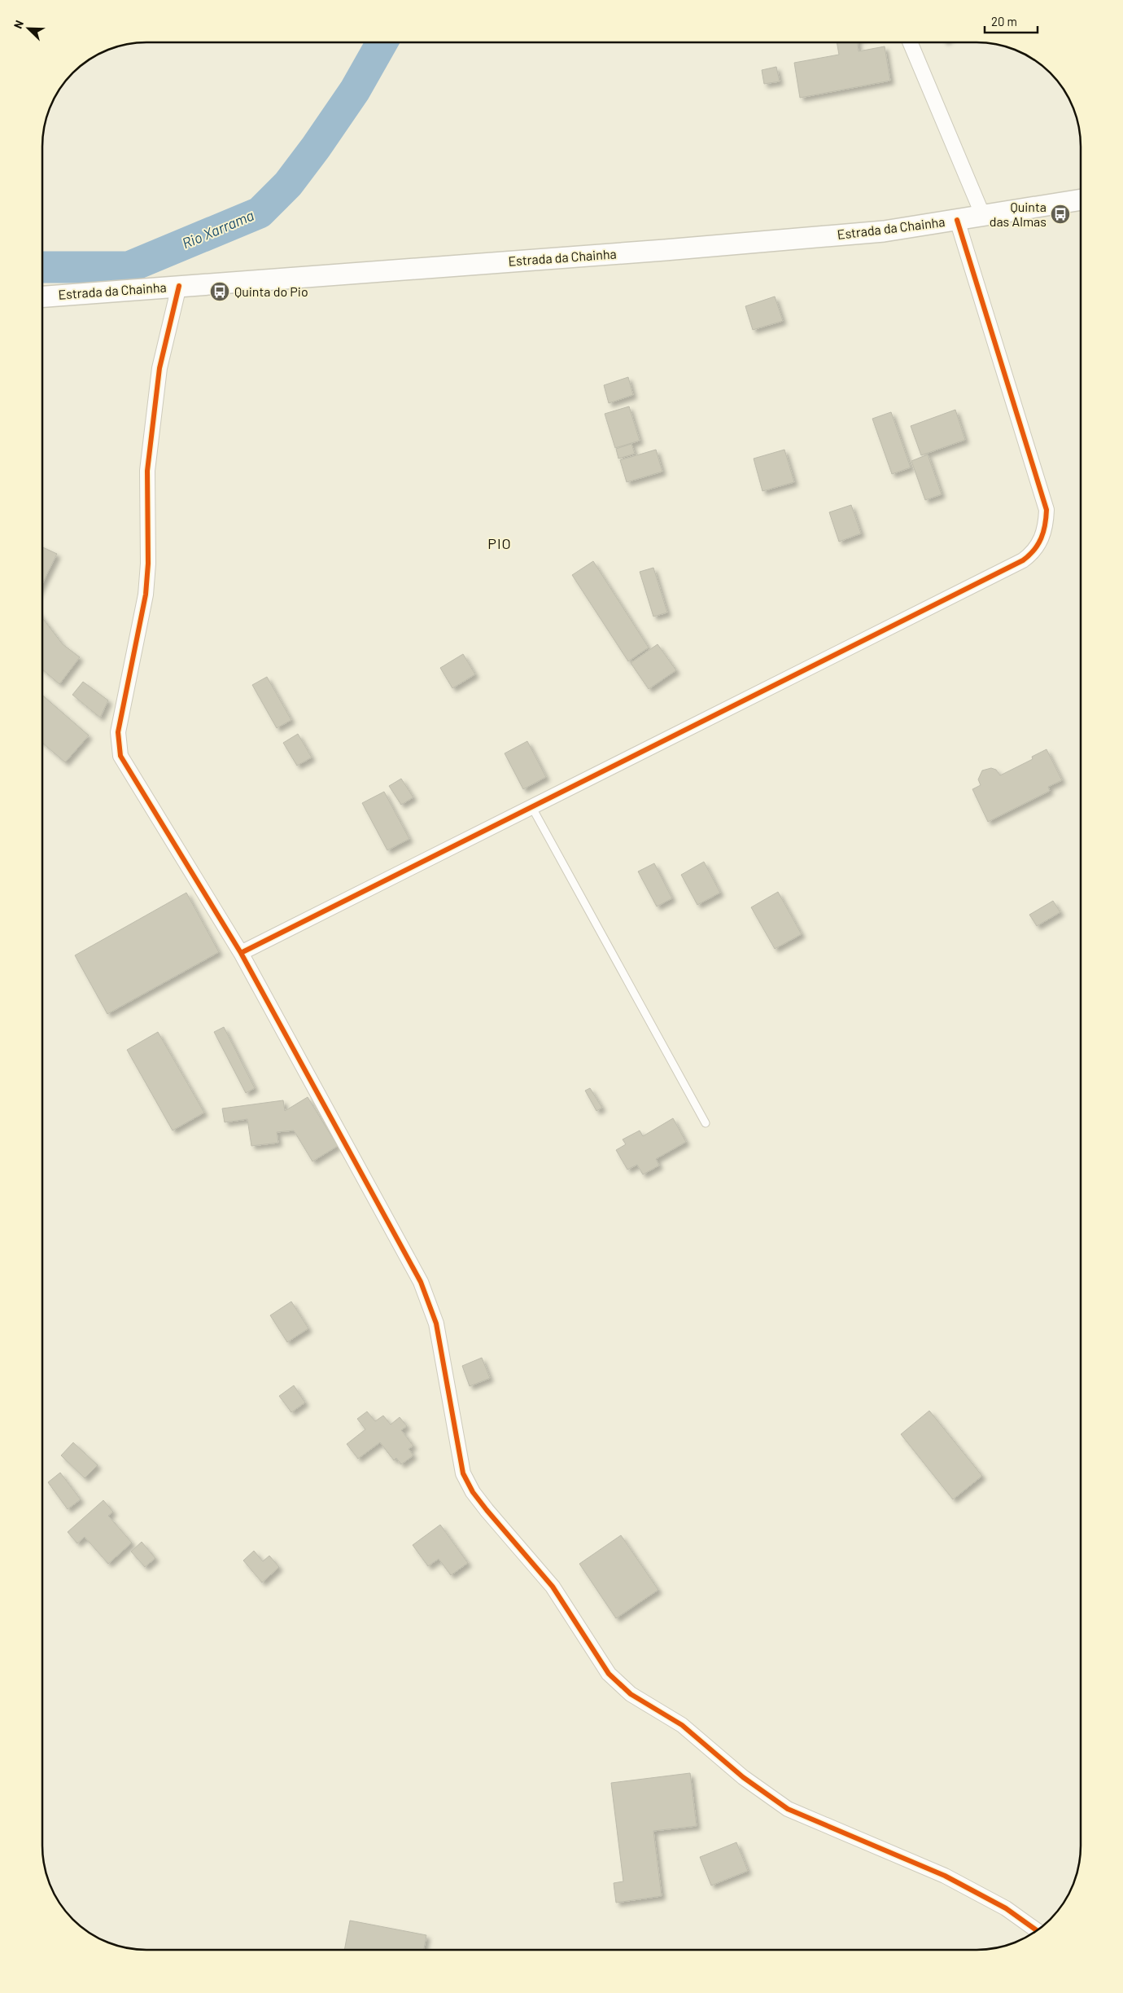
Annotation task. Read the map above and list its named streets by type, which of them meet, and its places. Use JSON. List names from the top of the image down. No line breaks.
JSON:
{"streets":{"street":["Estrada da Chainha"]},"districts":["PIO"],"water":["Rio Xarrama"],"places":{"bus stop":["Quinta das Almas","Quinta do Pio"]},"scale_bar":"20 m","north":"top left"}
